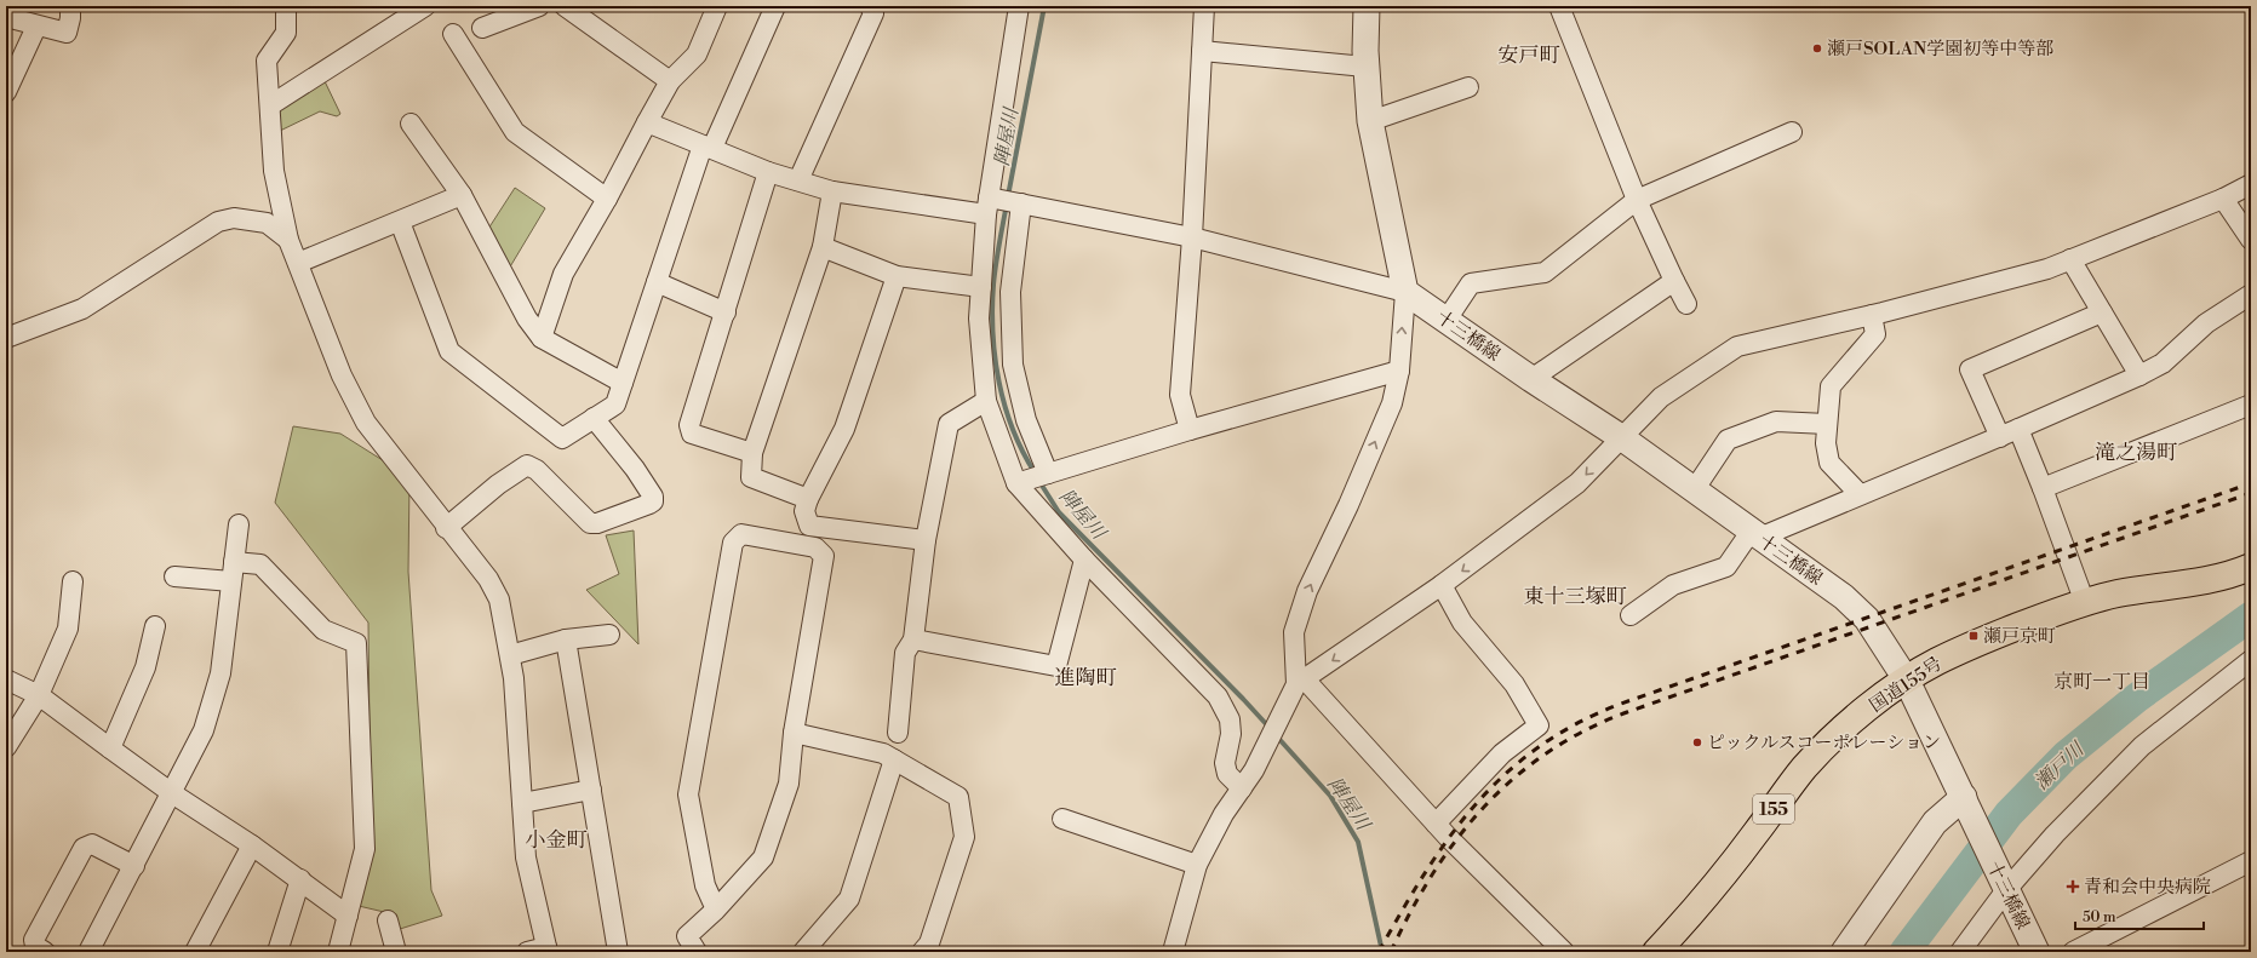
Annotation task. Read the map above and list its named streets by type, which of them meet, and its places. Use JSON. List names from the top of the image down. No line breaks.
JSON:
{"streets":{"highway":["国道155号","155"],"street":["十三橋線"]},"crossings":[["十三橋線","国道155号"]],"districts":["安戸町","滝之湯町","東十三塚町","進陶町","京町一丁目","小金町"],"water":["陣屋川","瀬戸川"],"places":{"other":["瀬戸SOLAN学園初等中等部","ピックルスコーポレーション"],"transit":["瀬戸京町"],"health":["青和会中央病院"]},"scale_bar":"50 m"}
